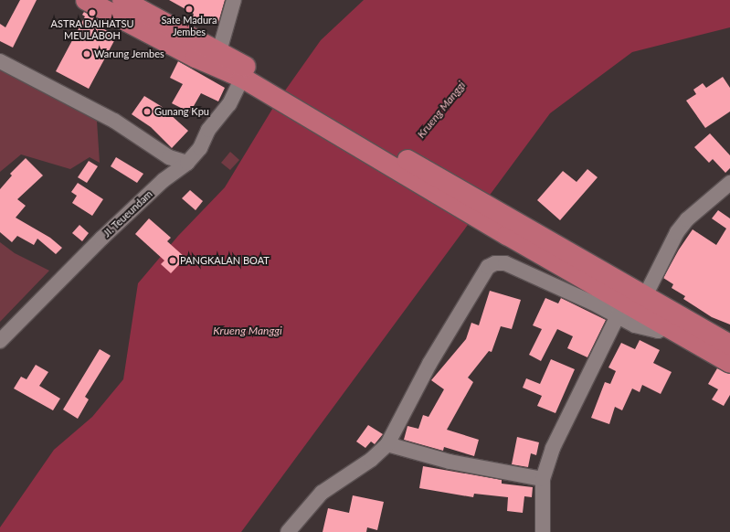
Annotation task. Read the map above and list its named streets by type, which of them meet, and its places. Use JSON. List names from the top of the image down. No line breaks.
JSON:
{"streets":{"street":["JI. Teueundam"]},"water":["Krueng Manggi"],"places":["Sate Madura Jembes","ASTRA DAIHATSU MEULABOH","Warung Jembes","Gunang Kpu","PANGKALAN BOAT"]}
